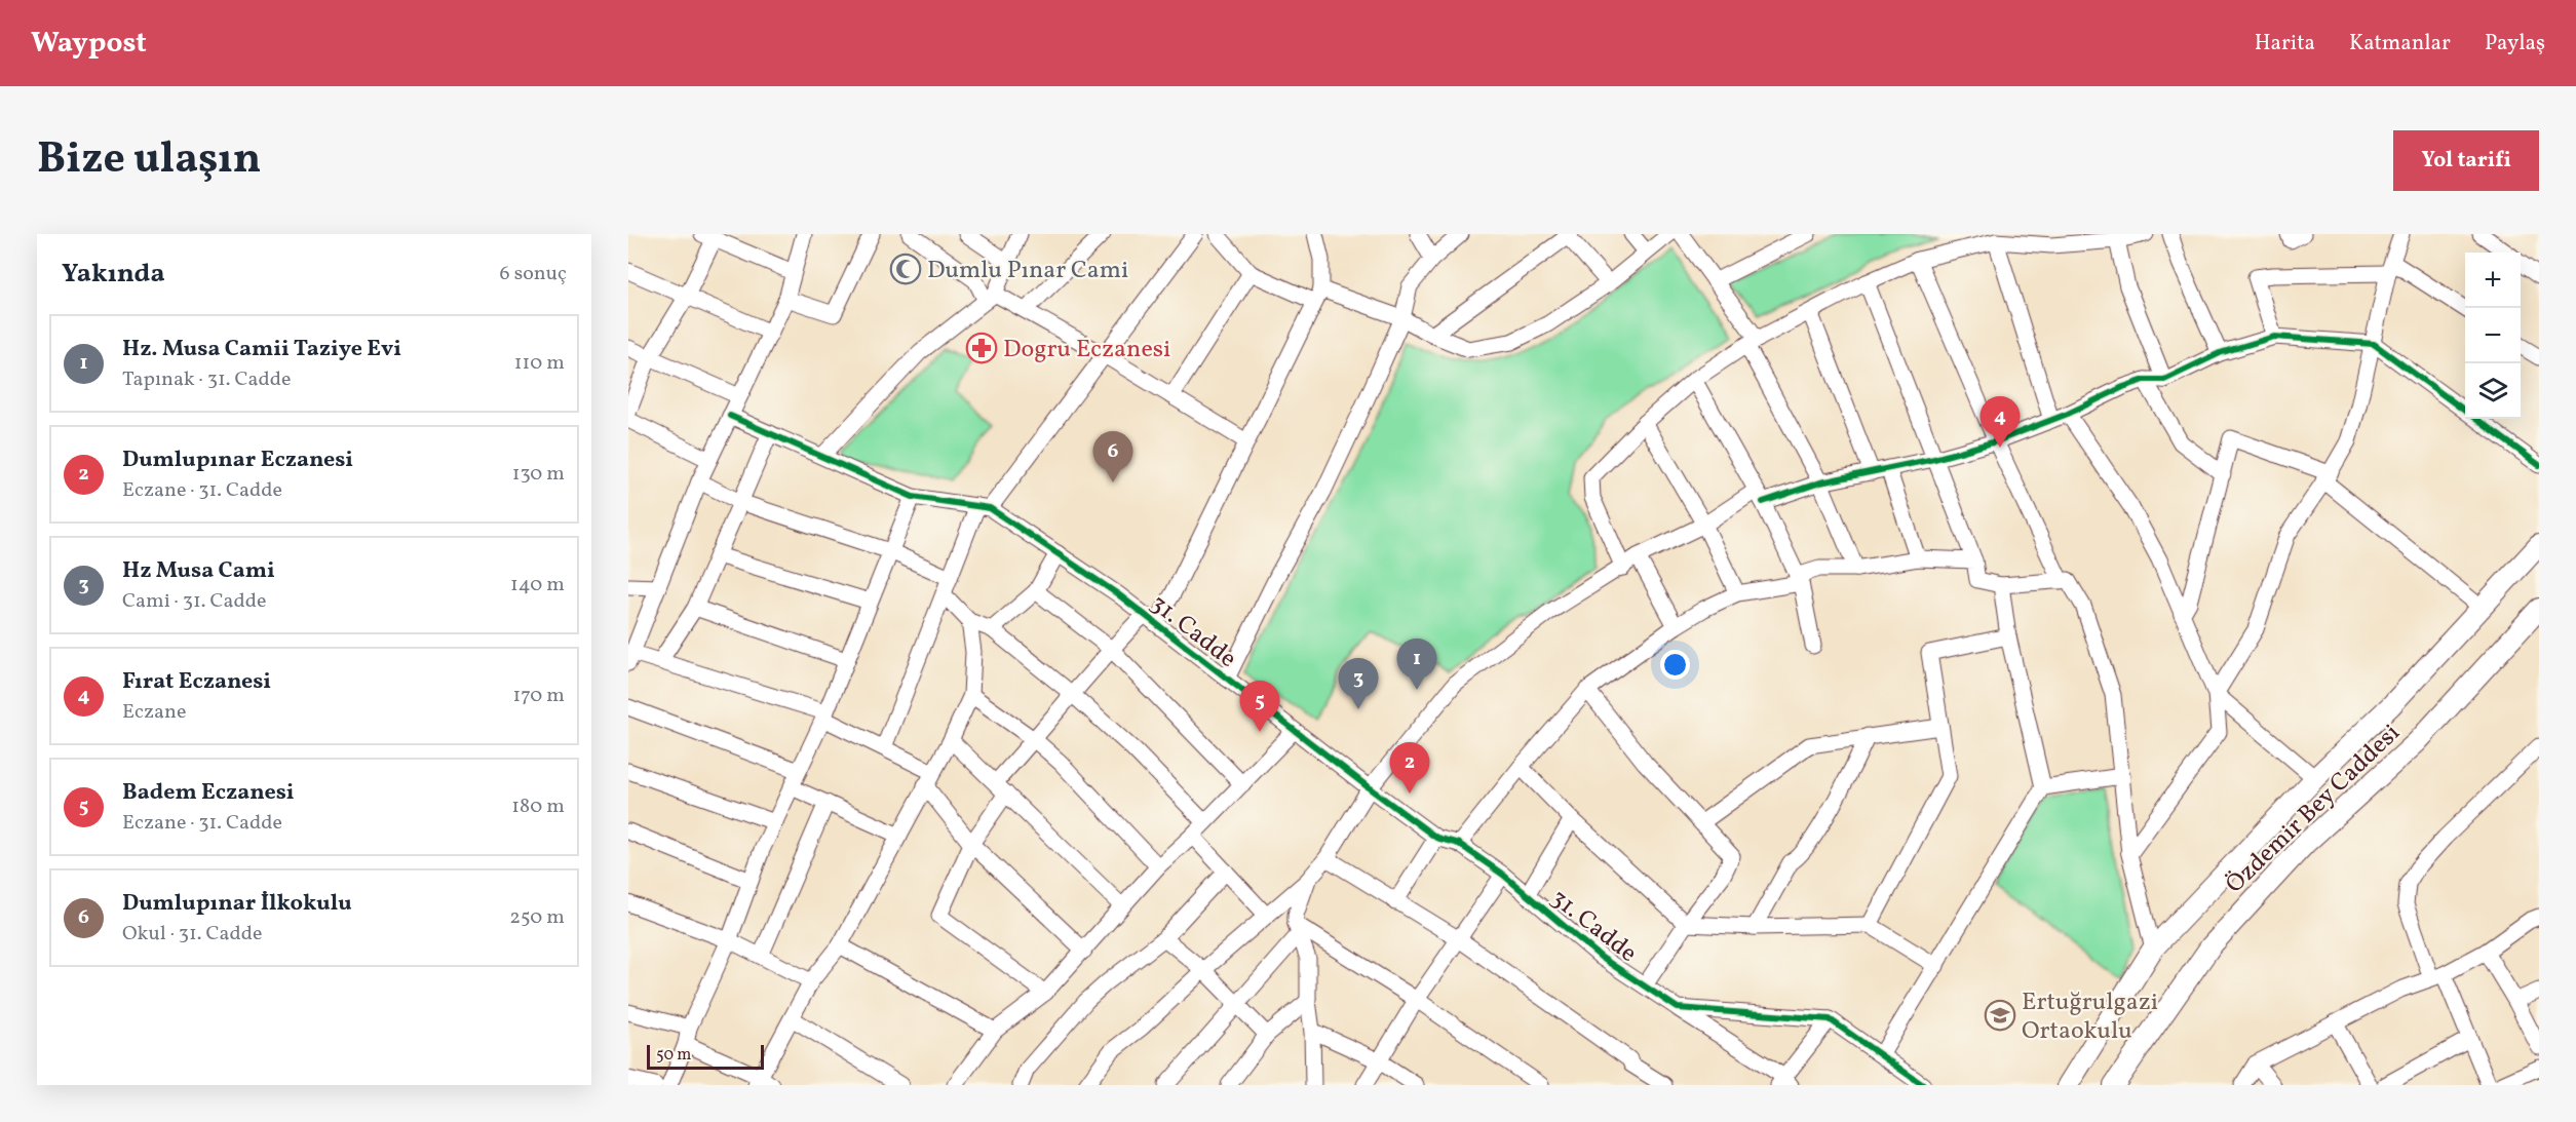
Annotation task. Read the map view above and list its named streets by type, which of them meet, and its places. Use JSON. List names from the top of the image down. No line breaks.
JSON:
{"streets":{"main road":["Özdemir Bey Caddesi"],"street":["31. Cadde"]},"places":{"mosque":["Dumlu Pınar Cami"],"pharmacy":["Dogru Eczanesi"],"school or university":["Ertuğrulgazi Ortaokulu"]},"scale_bar":"50 m","page":{"header":"Waypost","nav":["Harita","Katmanlar","Paylaş"],"title":"Bize ulaşın","buttons":"Yol tarifi","heading":["Yakında","6 sonuç"],"map_buttons":["+","−"],"list":[{"mark":"1","name":"Hz. Musa Camii Taziye Evi","note":"Tapınak · 31. Cadde","value":"110 m"},{"mark":"2","name":"Dumlupınar Eczanesi","note":"Eczane · 31. Cadde","value":"130 m"},{"mark":"3","name":"Hz Musa Cami","note":"Cami · 31. Cadde","value":"140 m"},{"mark":"4","name":"Fırat Eczanesi","note":"Eczane","value":"170 m"},{"mark":"5","name":"Badem Eczanesi","note":"Eczane · 31. Cadde","value":"180 m"},{"mark":"6","name":"Dumlupınar İlkokulu","note":"Okul · 31. Cadde","value":"250 m"}],"pins":["4","6","1","3","5","2"],"scale":"50 m"}}
